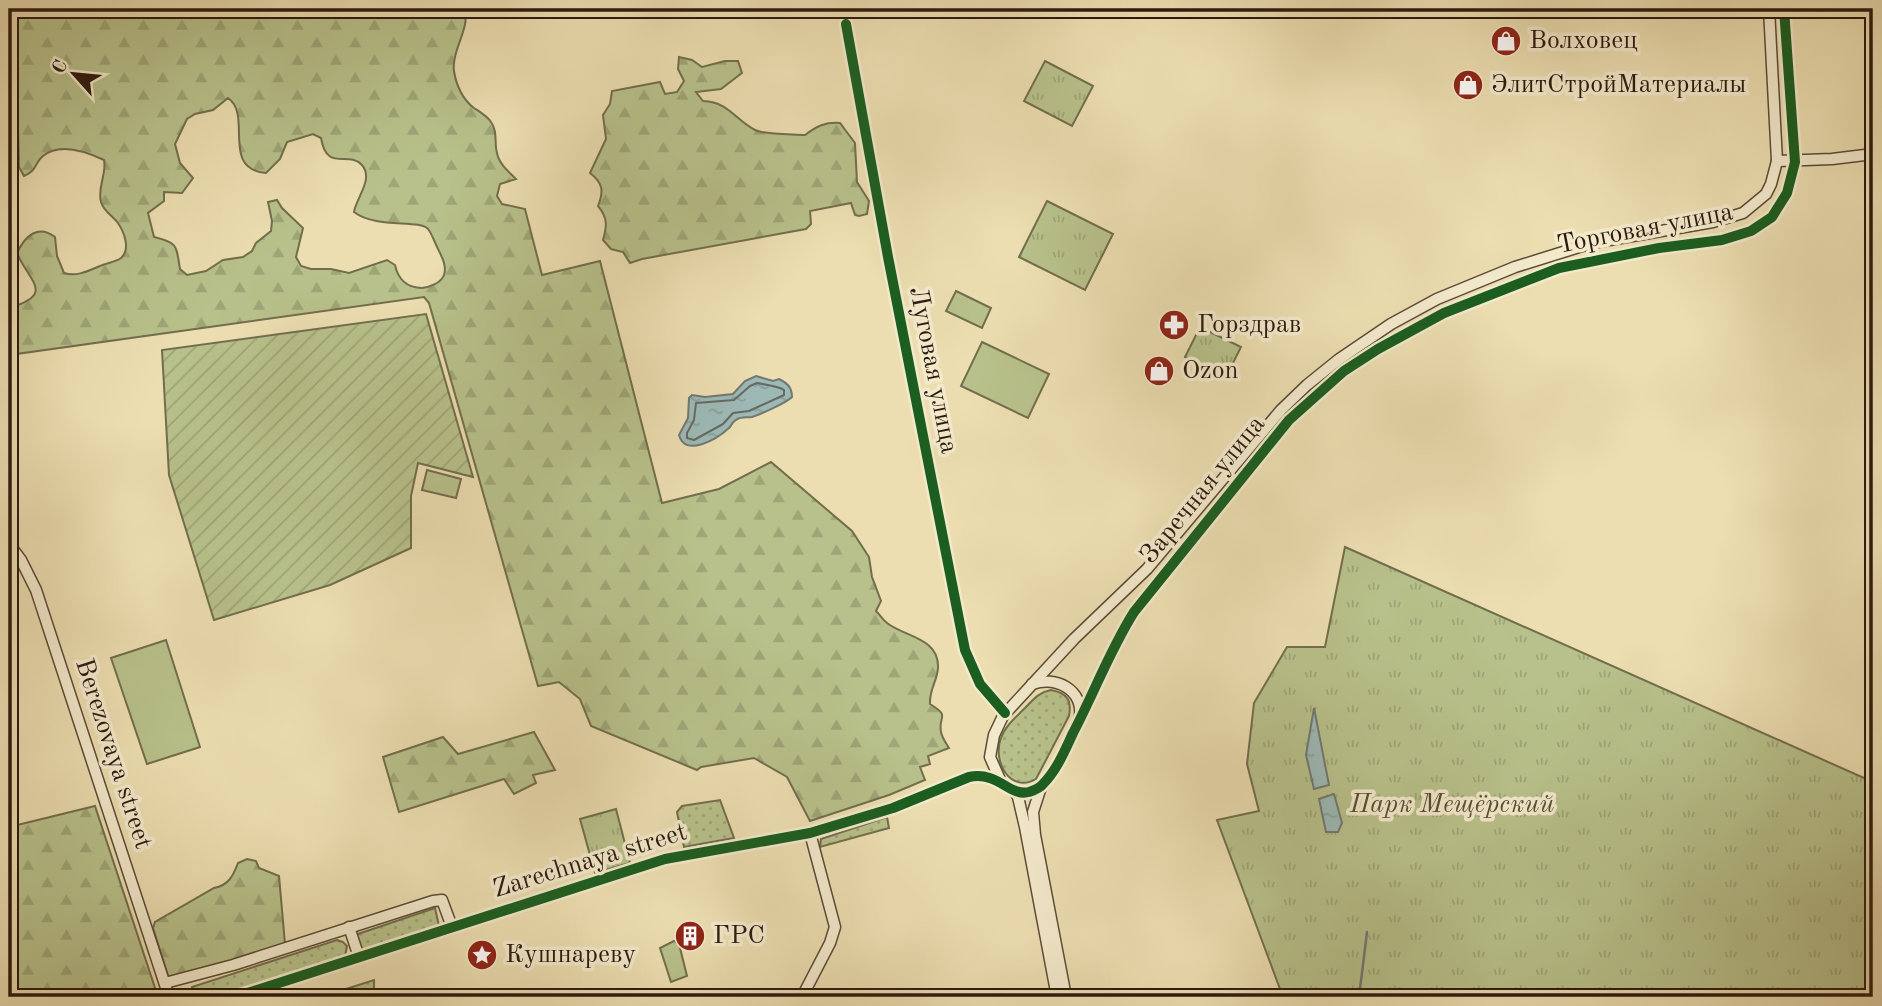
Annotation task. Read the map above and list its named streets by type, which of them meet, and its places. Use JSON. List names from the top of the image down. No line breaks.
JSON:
{"streets":{"street":["Торговая улица","Луговая улица","Заречная улица","Berezovaya street","Zarechnaya street"]},"crossings":[["Торговая улица","Заречная улица"],["Луговая улица","Заречная улица"],["Луговая улица","Zarechnaya street"],["Заречная улица","Zarechnaya street"]],"parks":["Парк Мещёрский"],"places":{"shop":["Волховец","ЭлитСтройМатериалы","Ozon"],"pharmacy":["Горздрав"],"building":["ГРС"],"place":["Кушнареву"]},"north":"top left"}
